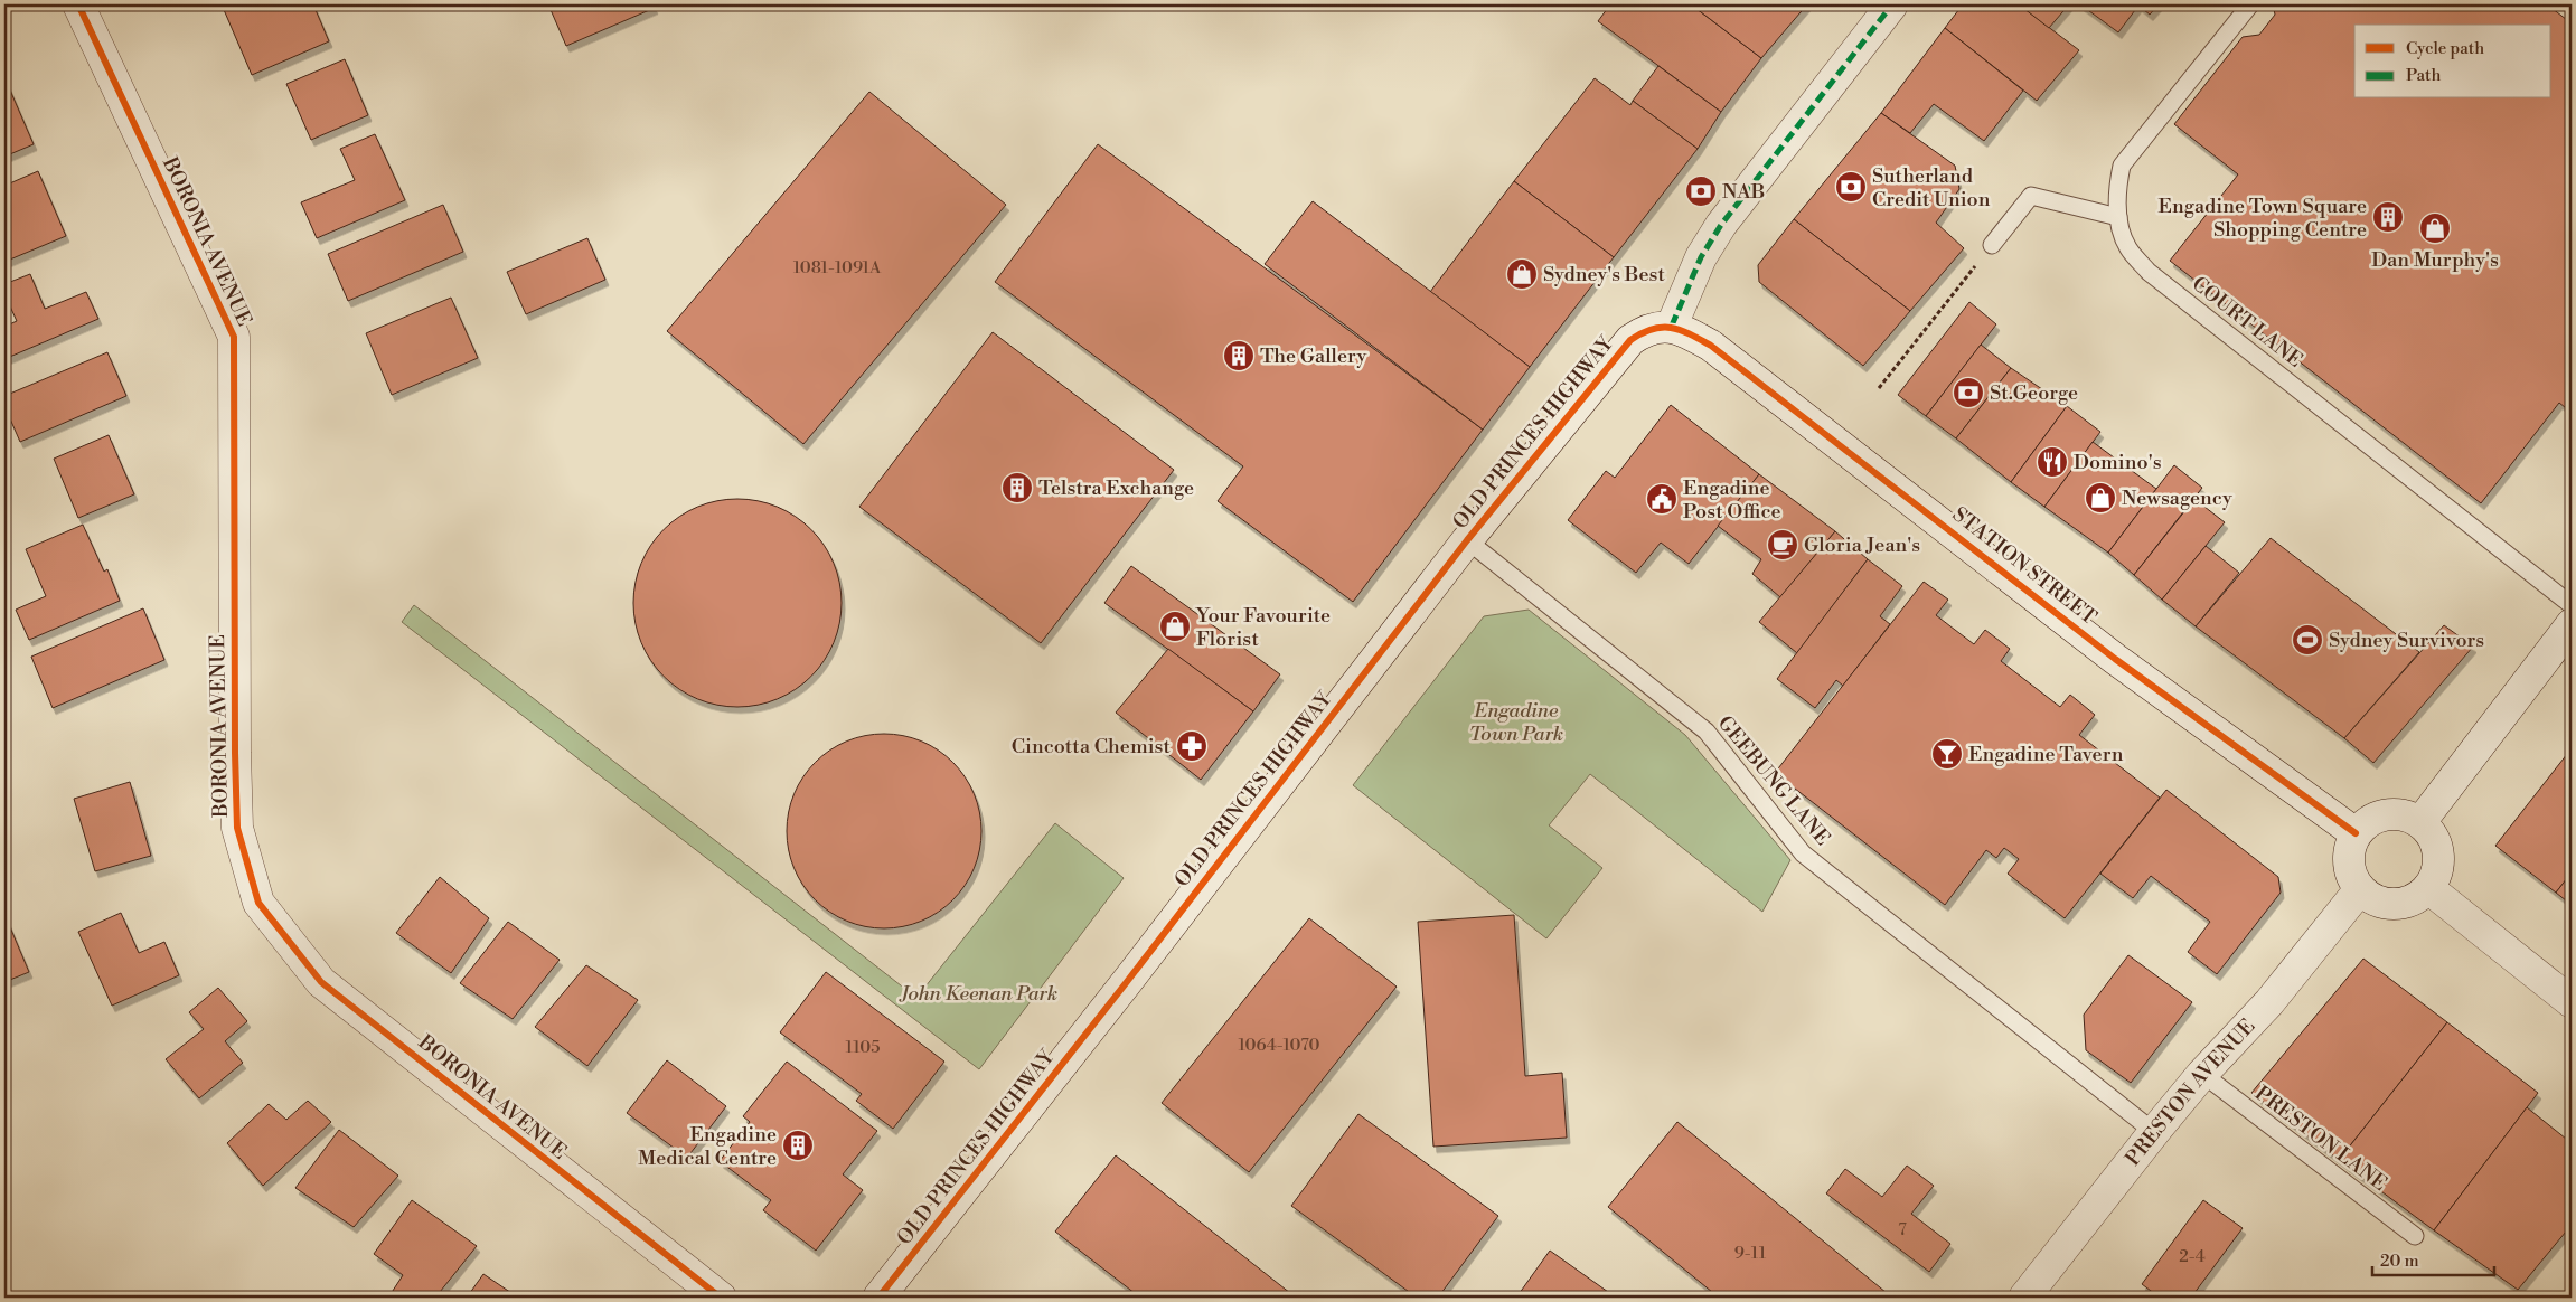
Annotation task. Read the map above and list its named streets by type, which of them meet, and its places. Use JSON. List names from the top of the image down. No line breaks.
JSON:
{"streets":{"street":["BORONIA AVENUE","OLD PRINCES HIGHWAY","STATION STREET","PRESTON AVENUE"],"lane":["COURT LANE","GEEBUNG LANE","PRESTON LANE"]},"crossings":[["OLD PRINCES HIGHWAY","STATION STREET"],["OLD PRINCES HIGHWAY","GEEBUNG LANE"],["STATION STREET","PRESTON AVENUE"],["GEEBUNG LANE","PRESTON AVENUE"],["PRESTON AVENUE","PRESTON LANE"]],"parks":["Engadine Town Park","John Keenan Park"],"places":{"bank":["Sutherland Credit Union","NAB","St.George"],"building":["Engadine Town Square Shopping Centre","The Gallery","Telstra Exchange","Engadine Medical Centre"],"shop":["Dan Murphy's","Sydney's Best","Newsagency","Your Favourite Florist"],"restaurant":["Domino's"],"public building":["Engadine Post Office"],"cafe":["Gloria Jean's"],"sports":["Sydney Survivors"],"pharmacy":["Cincotta Chemist"],"bar":["Engadine Tavern"]},"house_numbers":["1081-1091A","1064-1070","1105","7","9-11","2-4"],"legend":["Cycle path","Path"],"scale_bar":"20 m"}
